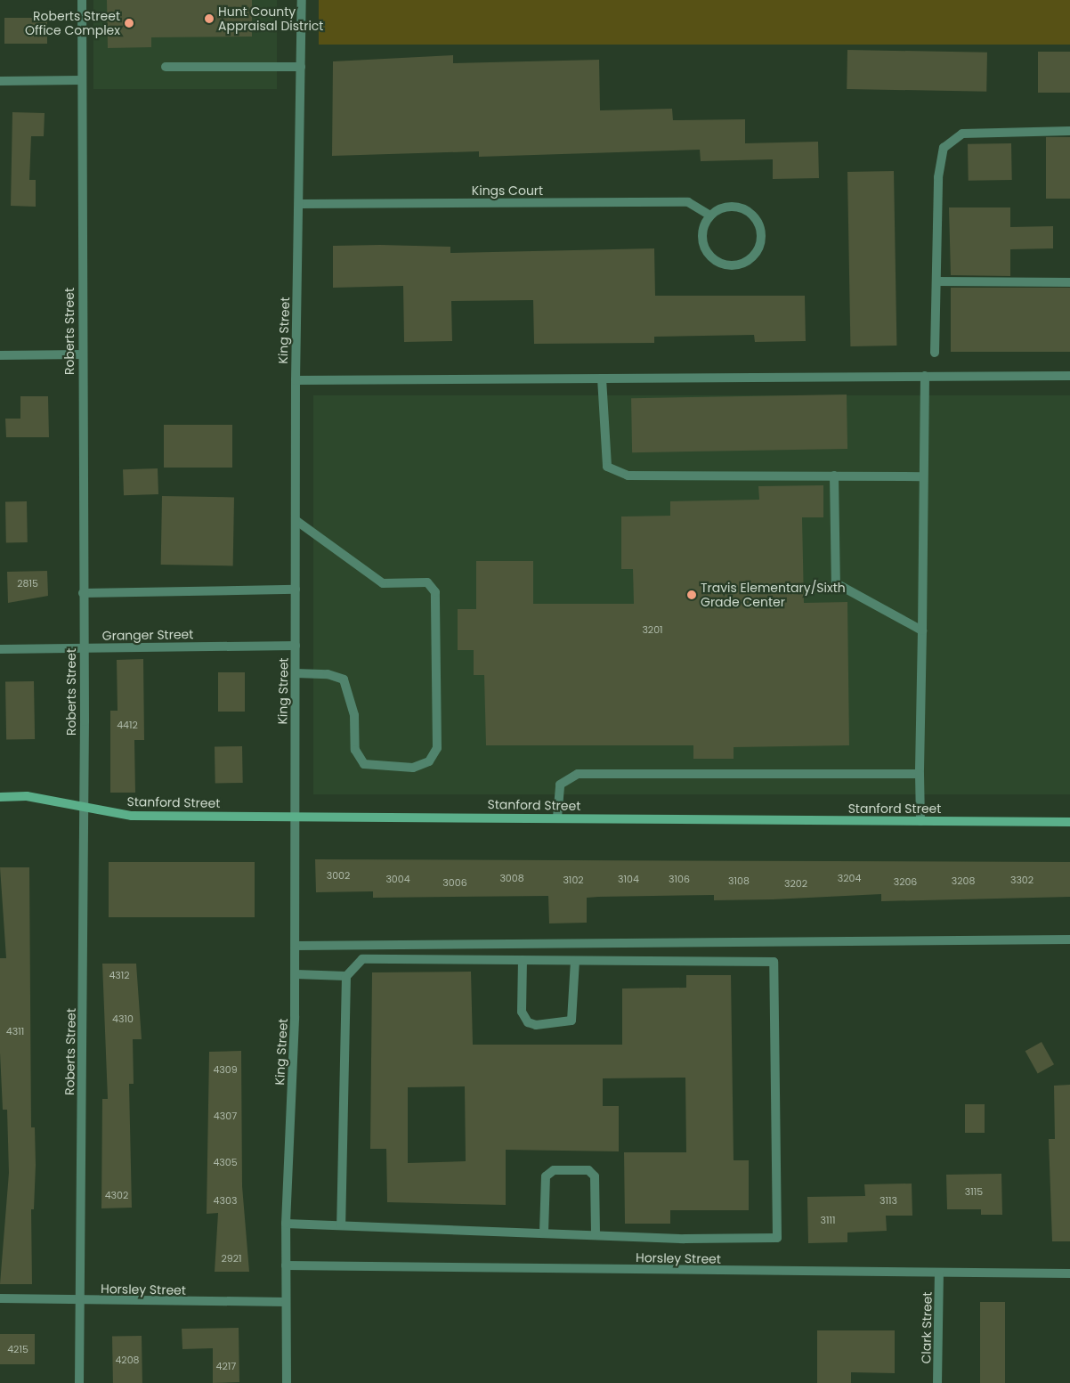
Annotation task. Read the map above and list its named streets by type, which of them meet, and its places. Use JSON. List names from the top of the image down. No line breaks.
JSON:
{"streets":{"street":["Kings Court","King Street","Roberts Street","Granger Street","Stanford Street","Horsley Street","Clark Street"]},"crossings":[["Kings Court","King Street"],["King Street","Granger Street"],["King Street","Stanford Street"],["King Street","Horsley Street"],["Roberts Street","Granger Street"],["Roberts Street","Stanford Street"],["Roberts Street","Horsley Street"],["Horsley Street","Clark Street"]],"places":["Hunt County Appraisal District","Roberts Street Office Complex","Travis Elementary/Sixth Grade Center"],"house_numbers":["2815","3201","4412","3002","3008","3204","3004","3104","3106","3102","3302","3108","3208","3206","3006","3202","4312","4310","4311","4309","4307","4305","3115","4302","4303","3113","3111","2921","4215","4208","4217"]}
